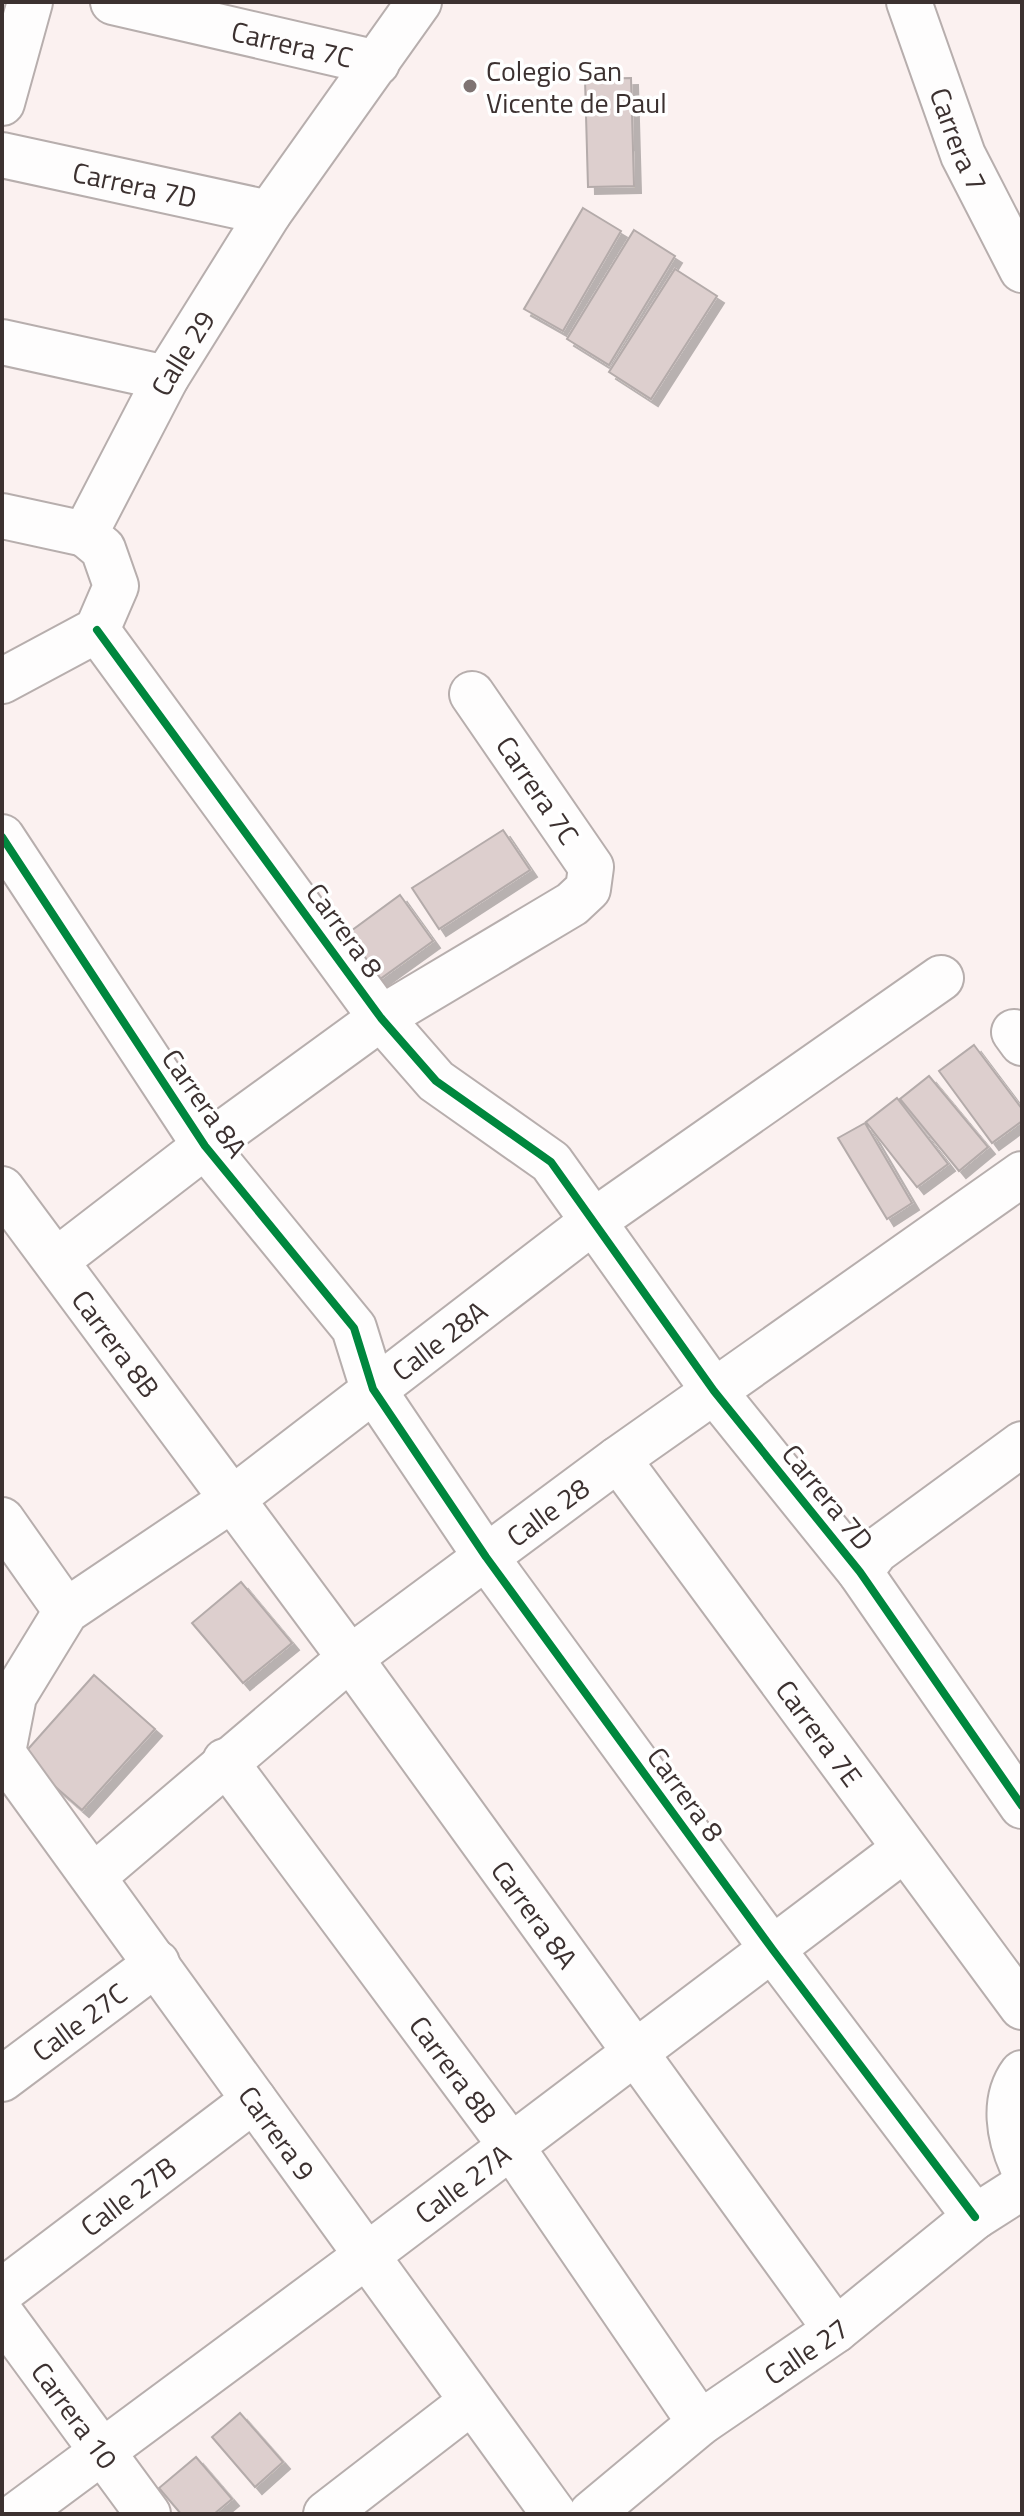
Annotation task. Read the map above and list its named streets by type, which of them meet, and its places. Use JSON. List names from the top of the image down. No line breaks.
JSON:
{"streets":{"street":["Carrera 7C","Carrera 7","Carrera 7D","Calle 29","Carrera 8","Carrera 8A","Calle 28A","Carrera 8B","Calle 28","Carrera 7E","Calle 27C","Carrera 9","Calle 27A","Calle 27B","Calle 27","Carrera 10"]},"crossings":[["Carrera 7C","Calle 29"],["Carrera 7C","Carrera 8"],["Carrera 7D","Calle 29"],["Carrera 7D","Carrera 8"],["Carrera 7D","Calle 28A"],["Carrera 7D","Calle 28"],["Carrera 8","Carrera 8A"],["Carrera 8","Calle 28A"],["Carrera 8","Calle 28"],["Carrera 8","Calle 27A"],["Carrera 8","Calle 27"],["Carrera 8A","Calle 28A"],["Carrera 8A","Carrera 8B"],["Carrera 8A","Calle 28"],["Carrera 8A","Calle 27A"],["Carrera 8A","Calle 27"],["Calle 28A","Carrera 8B"],["Calle 28A","Carrera 9"],["Carrera 8B","Calle 28"],["Carrera 8B","Calle 27A"],["Carrera 8B","Calle 27"],["Calle 28","Carrera 7E"],["Calle 28","Carrera 9"],["Carrera 7E","Calle 27A"],["Calle 27C","Carrera 9"],["Carrera 9","Calle 27A"],["Carrera 9","Calle 27B"],["Calle 27A","Carrera 10"]],"places":["Colegio San Vicente de Paul"]}
